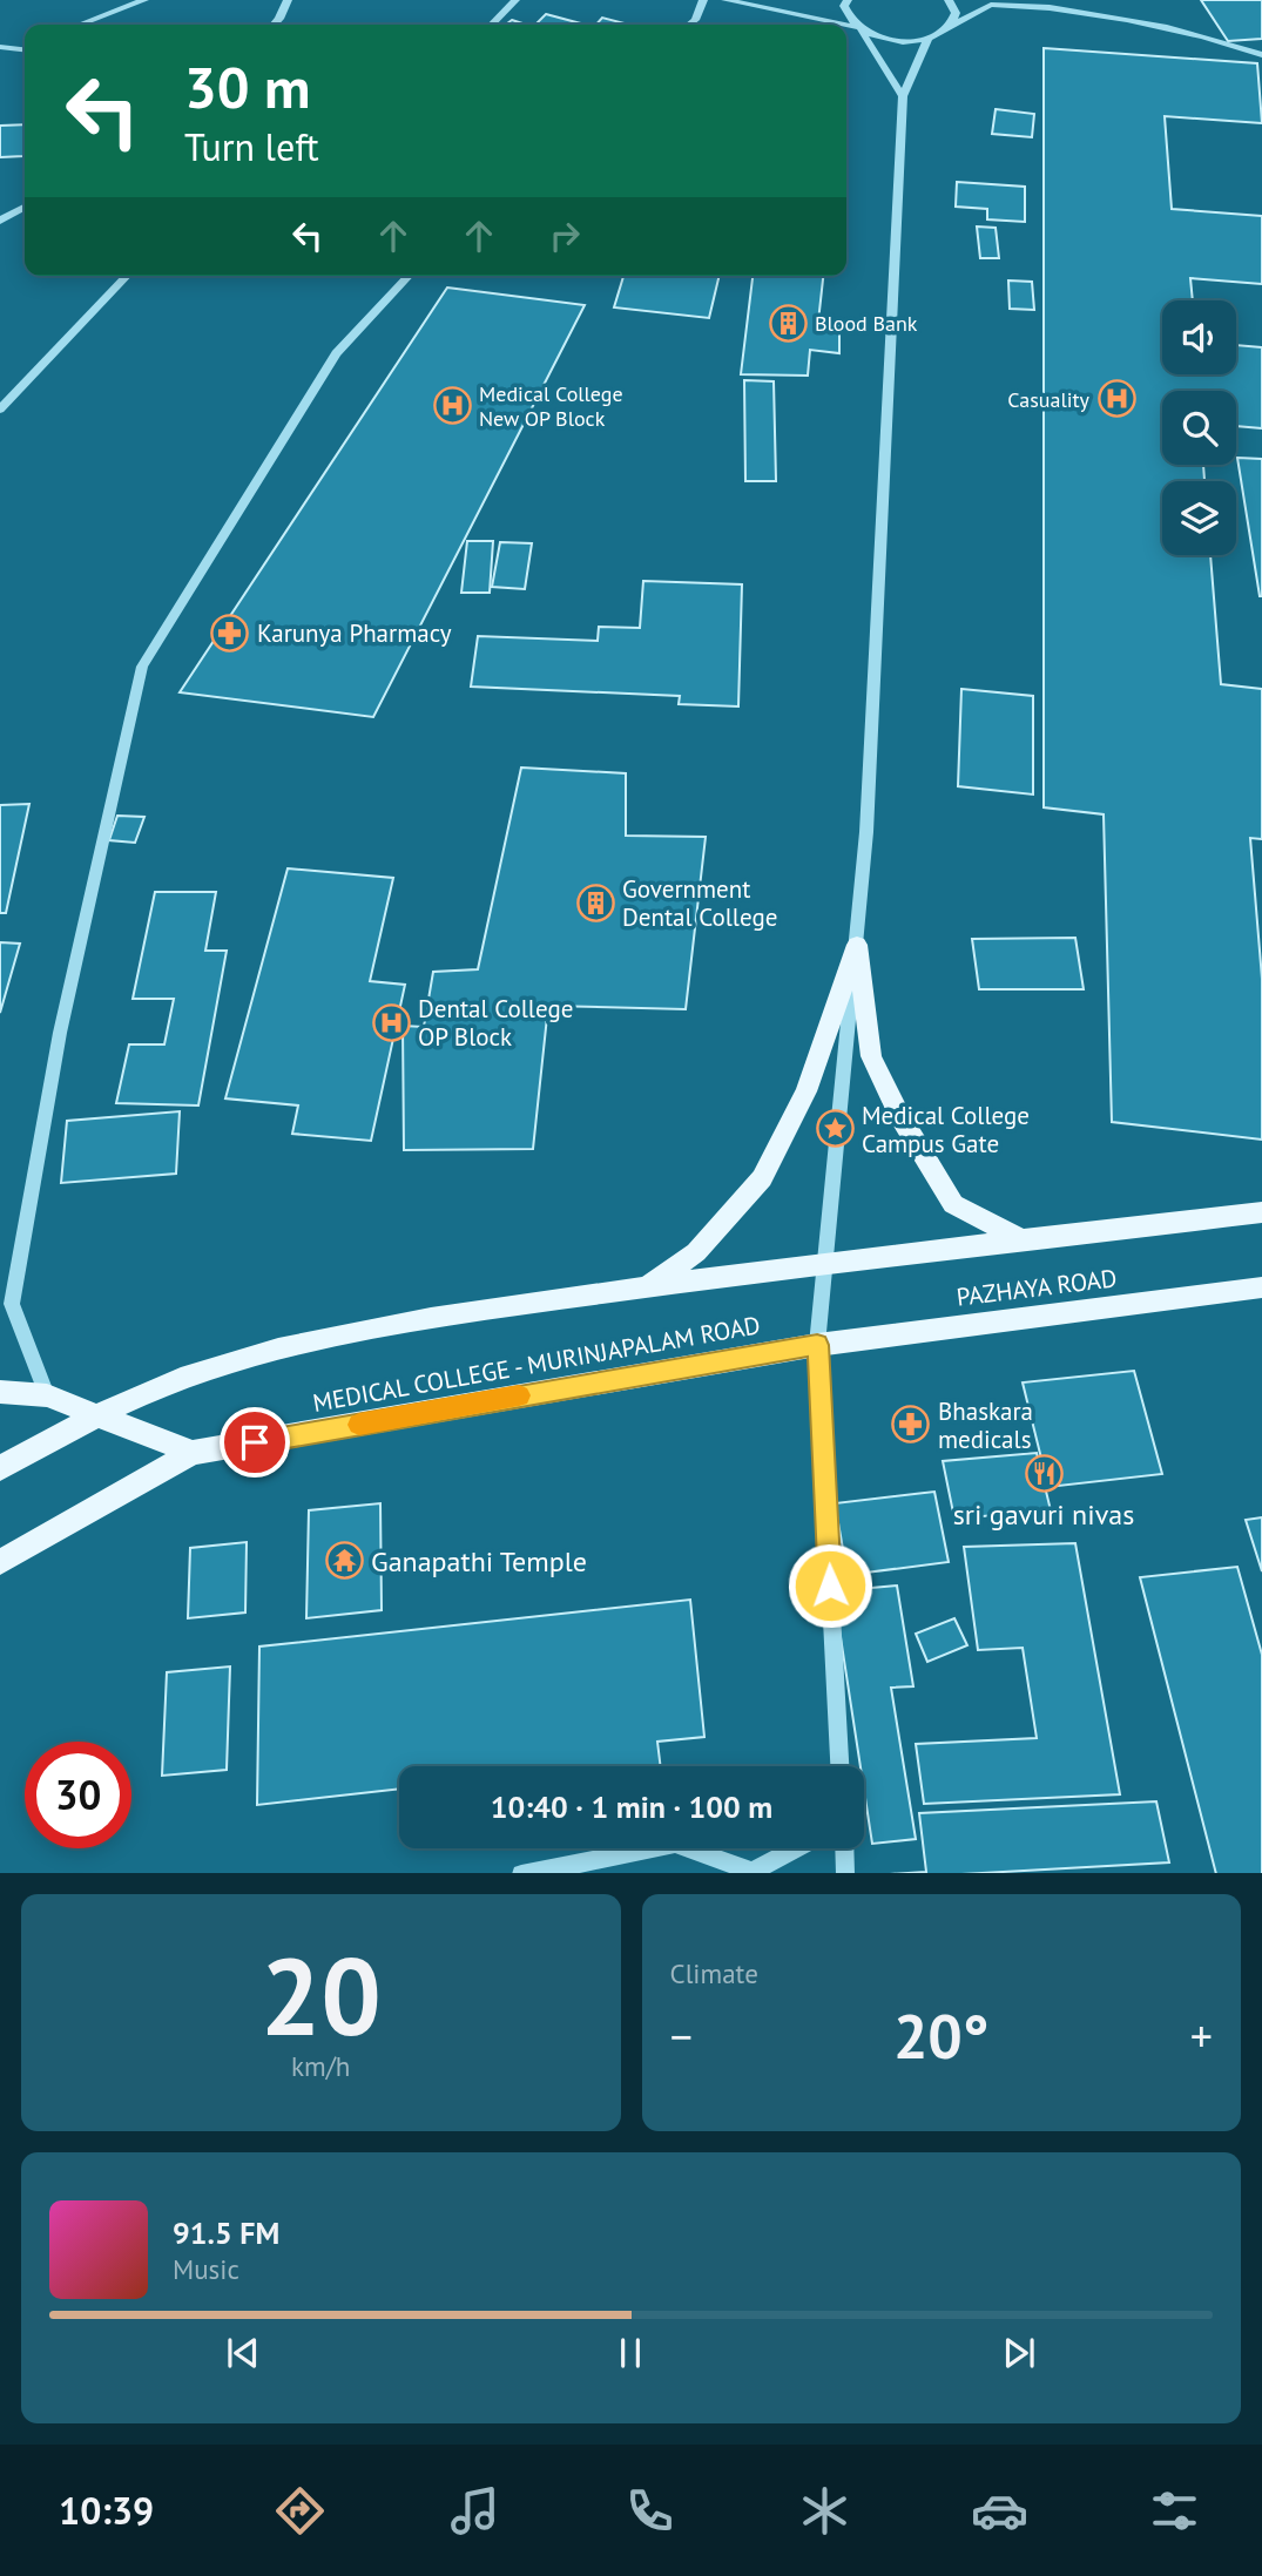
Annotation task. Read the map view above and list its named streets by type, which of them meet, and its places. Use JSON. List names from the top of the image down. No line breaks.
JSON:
{"streets":{"main road":["PAZHAYA ROAD","MEDICAL COLLEGE - MURINJAPALAM ROAD"]},"crossings":[["PAZHAYA ROAD","MEDICAL COLLEGE - MURINJAPALAM ROAD"]],"places":{"building":["Blood Bank","Government Dental College"],"hospital":["Casuality","Medical College New OP Block","Dental College OP Block"],"pharmacy":["Karunya Pharmacy","Bhaskara medicals"],"place":["Medical College Campus Gate"],"restaurant":["sri gavuri nivas"],"temple":["Ganapathi Temple"]},"page":{"turn":["30 m","Turn left"],"limit":"30","trip":"10:40 · 1 min · 100 m","tile":[["20","km/h"],"Climate"],"heat":["−","20°","+"],"song":["91.5 FM","Music"],"tabs":"10:39"}}
